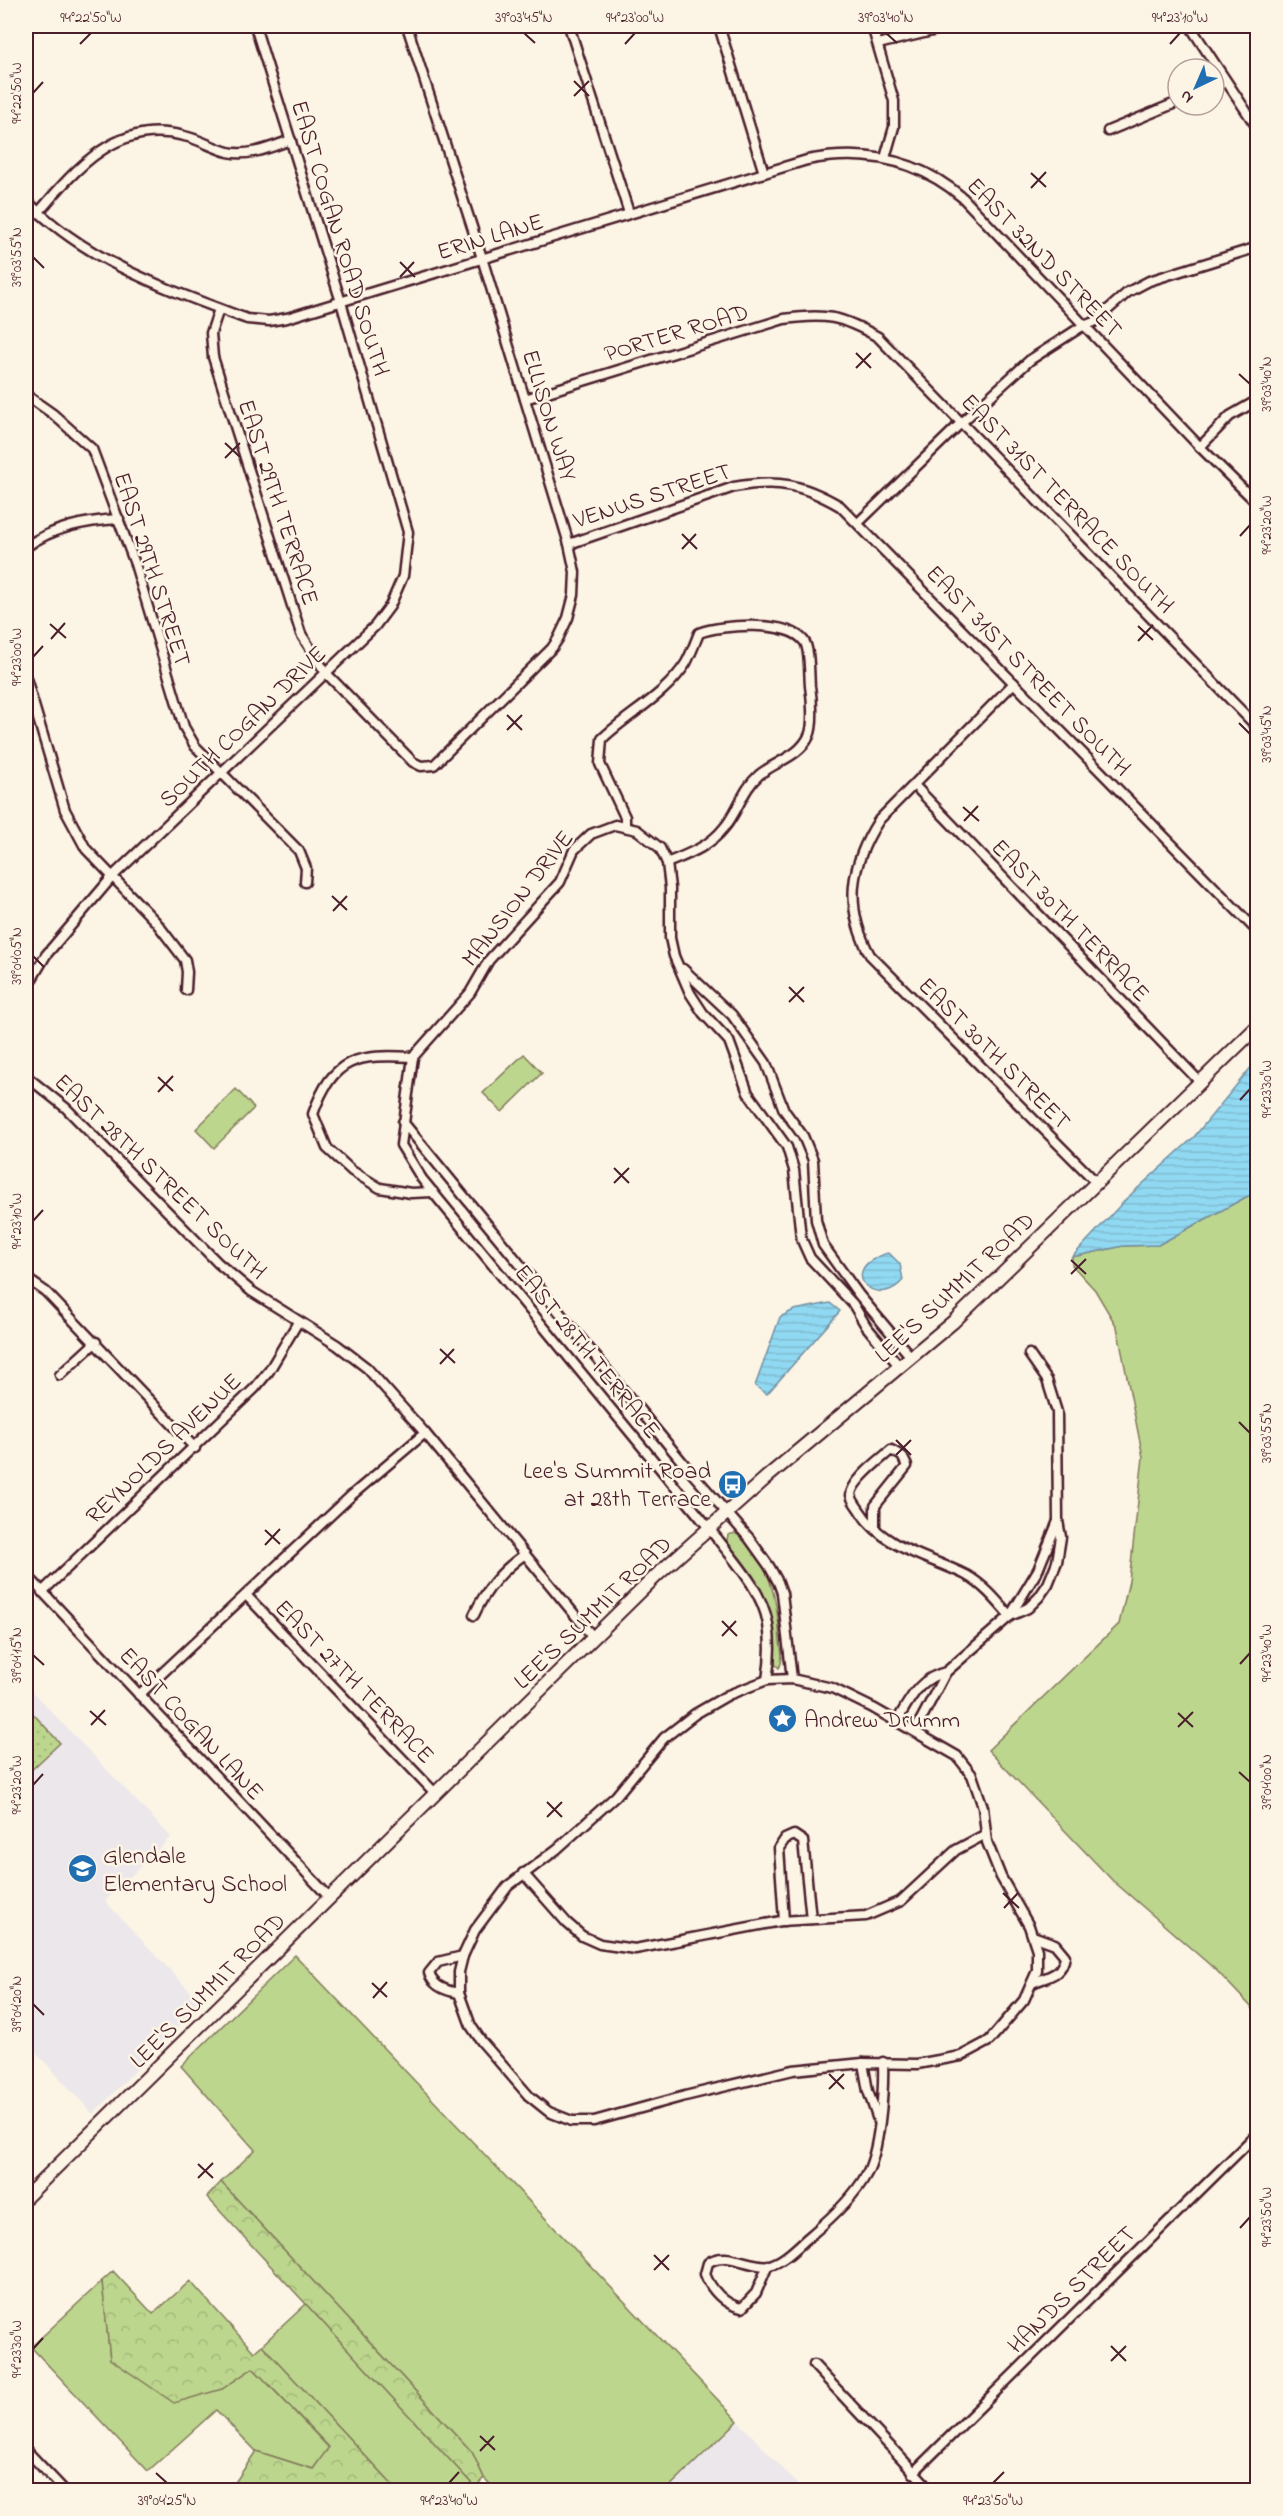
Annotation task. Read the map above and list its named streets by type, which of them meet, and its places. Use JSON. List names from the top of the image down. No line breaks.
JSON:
{"streets":{"main road":["LEE'S SUMMIT ROAD"],"street":["ERIN LANE","EAST COGAN ROAD SOUTH","EAST 32ND STREET","PORTER ROAD","ELLISON WAY","VENUS STREET","EAST 29TH TERRACE","EAST 31ST TERRACE SOUTH","EAST 29TH STREET","EAST 31ST STREET SOUTH","SOUTH COGAN DRIVE","MANSION DRIVE","EAST 30TH TERRACE","EAST 30TH STREET","EAST 28TH STREET SOUTH","EAST 28TH TERRACE","REYNOLDS AVENUE","EAST 27TH TERRACE","EAST COGAN LANE","HANDS STREET"]},"crossings":[["ERIN LANE","EAST COGAN ROAD SOUTH"],["ERIN LANE","EAST 32ND STREET"],["ERIN LANE","ELLISON WAY"],["ERIN LANE","EAST 29TH TERRACE"],["EAST COGAN ROAD SOUTH","SOUTH COGAN DRIVE"],["PORTER ROAD","ELLISON WAY"],["PORTER ROAD","EAST 31ST TERRACE SOUTH"],["ELLISON WAY","VENUS STREET"],["ELLISON WAY","EAST 29TH TERRACE"],["VENUS STREET","EAST 31ST STREET SOUTH"],["EAST 29TH TERRACE","SOUTH COGAN DRIVE"],["EAST 29TH STREET","SOUTH COGAN DRIVE"],["EAST 31ST STREET SOUTH","EAST 30TH STREET"],["MANSION DRIVE","EAST 28TH TERRACE"],["EAST 30TH TERRACE","EAST 30TH STREET"],["EAST 30TH TERRACE","LEE'S SUMMIT ROAD"],["EAST 30TH STREET","LEE'S SUMMIT ROAD"],["EAST 28TH STREET SOUTH","LEE'S SUMMIT ROAD"],["EAST 28TH STREET SOUTH","REYNOLDS AVENUE"],["LEE'S SUMMIT ROAD","EAST 28TH TERRACE"],["LEE'S SUMMIT ROAD","EAST 27TH TERRACE"],["LEE'S SUMMIT ROAD","EAST COGAN LANE"],["REYNOLDS AVENUE","EAST COGAN LANE"]],"places":{"bus stop":["Lee's Summit Road at 28th Terrace"],"place":["Andrew Drumm"],"school or university":["Glendale Elementary School"]},"north":"bottom left","coordinates":["94°22'50\"W","39°03'45\"N","94°23'00\"W","39°03'40\"N","94°23'10\"W","39°03'55\"N","94°23'20\"W","39°04'05\"N","94°23'30\"W","94°23'40\"W","39°04'15\"N","39°04'00\"N","39°04'20\"N","94°23'50\"W","39°04'25\"N"]}
